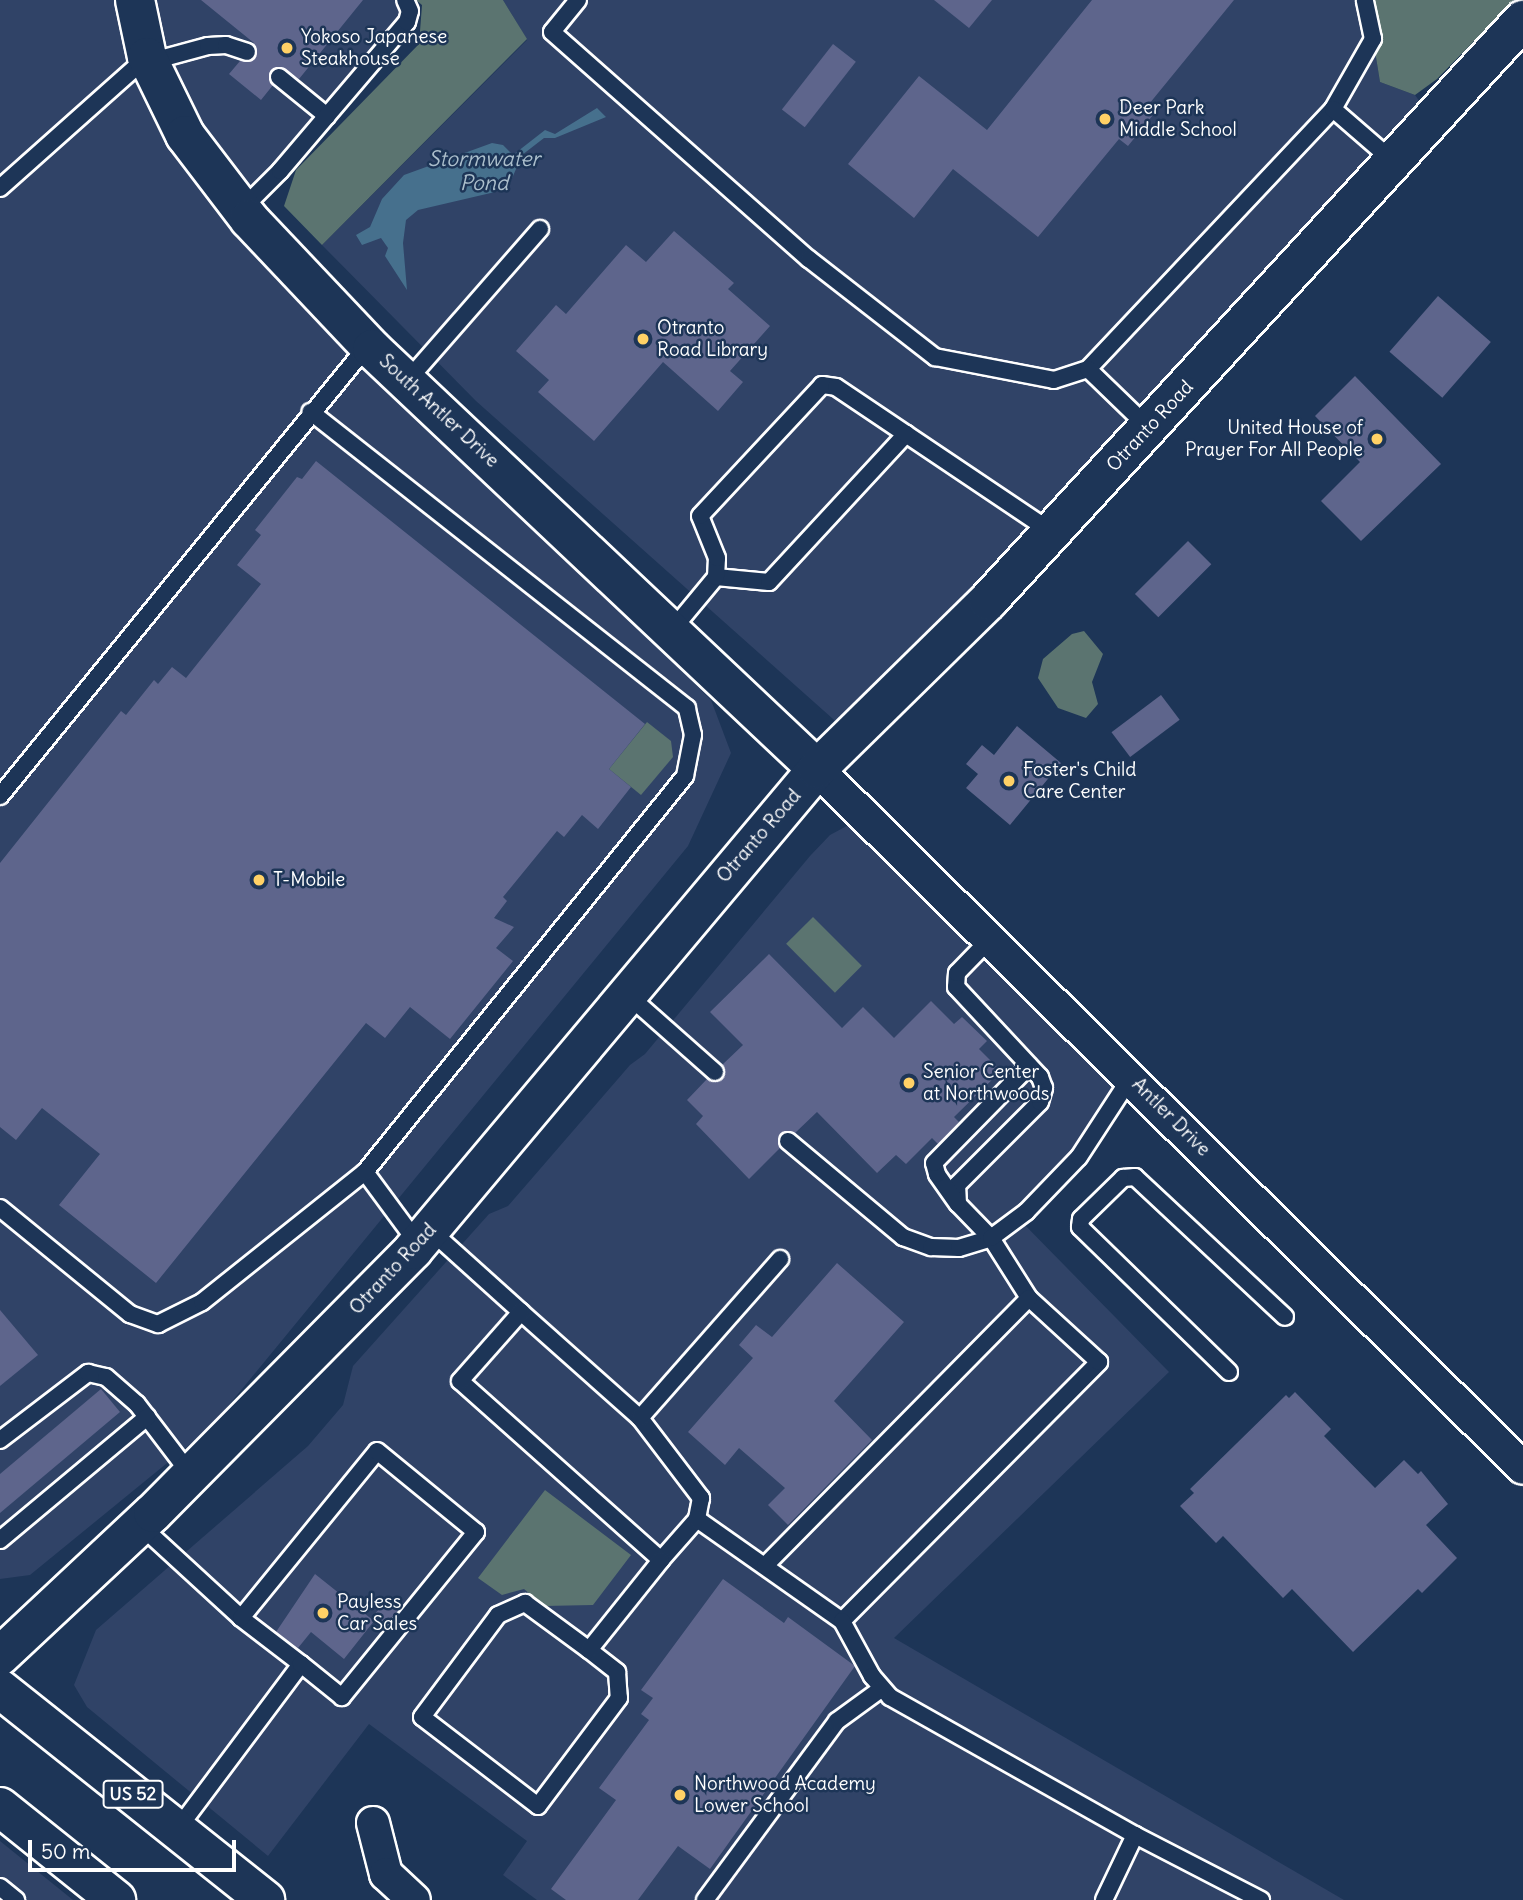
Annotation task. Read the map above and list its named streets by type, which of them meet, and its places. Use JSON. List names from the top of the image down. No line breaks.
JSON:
{"streets":{"main road":["South Antler Drive","Otranto Road","US 52"],"street":["Antler Drive"]},"crossings":[["South Antler Drive","Otranto Road"],["South Antler Drive","Antler Drive"],["Otranto Road","Antler Drive"]],"water":["Stormwater Pond"],"places":["Yokoso Japanese Steakhouse","Deer Park Middle School","Otranto Road Library","United House of Prayer For All People","Foster's Child Care Center","T-Mobile","Senior Center at Northwoods","Payless Car Sales","Northwood Academy Lower School"],"scale_bar":"50 m"}
